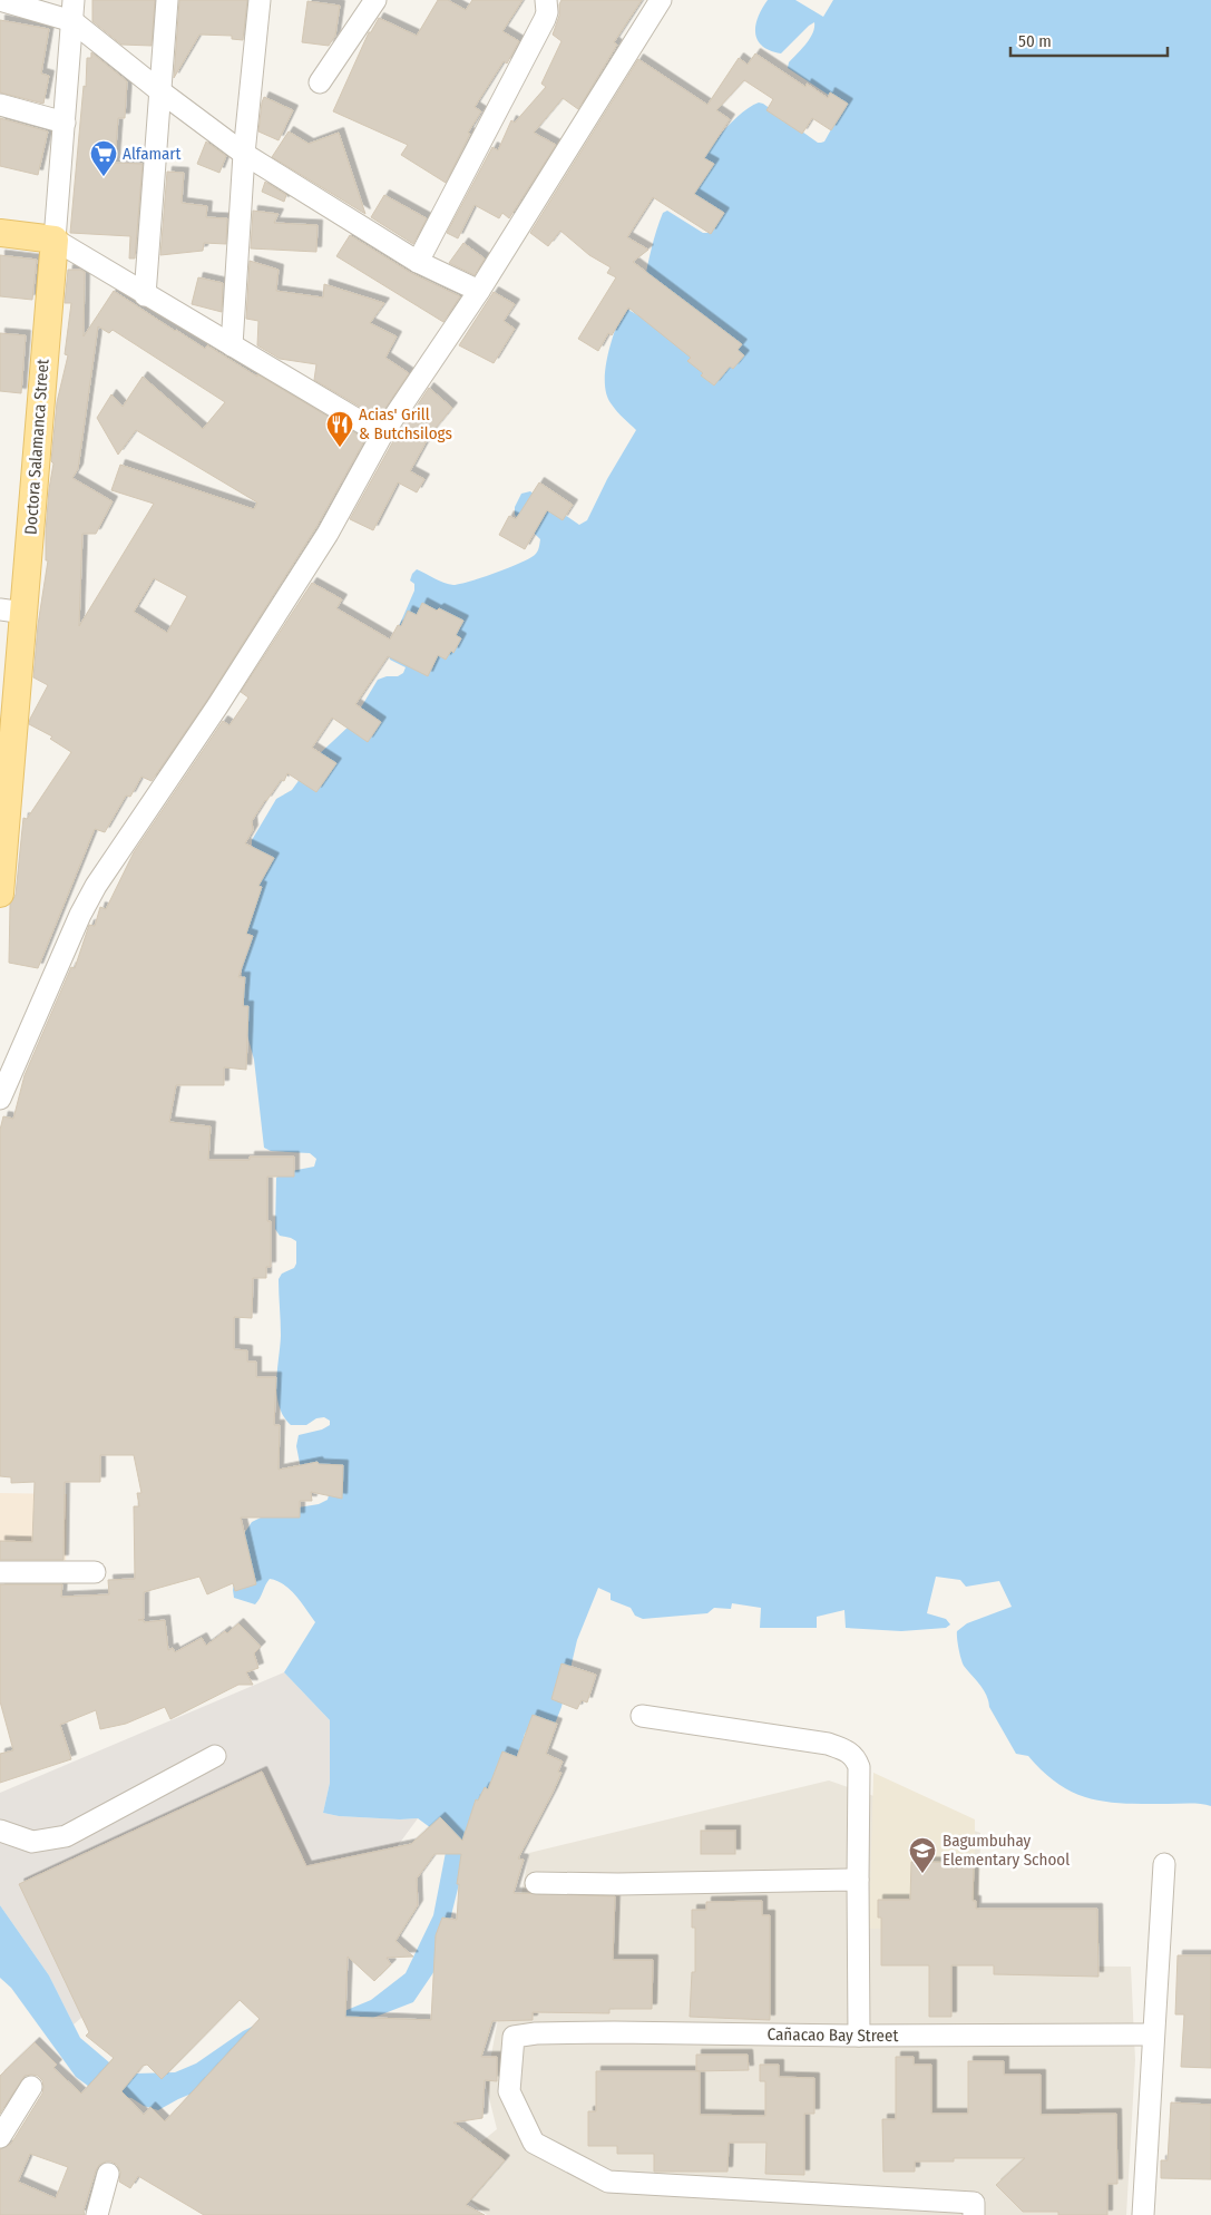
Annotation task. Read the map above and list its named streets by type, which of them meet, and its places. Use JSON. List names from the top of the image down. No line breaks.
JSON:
{"streets":{"main road":["Doctora Salamanca Street"],"street":["Cañacao Bay Street"]},"places":{"supermarket":["Alfamart"],"restaurant":["Acias' Grill & Butchsilogs"],"school or university":["Bagumbuhay Elementary School"]},"scale_bar":"50 m"}
